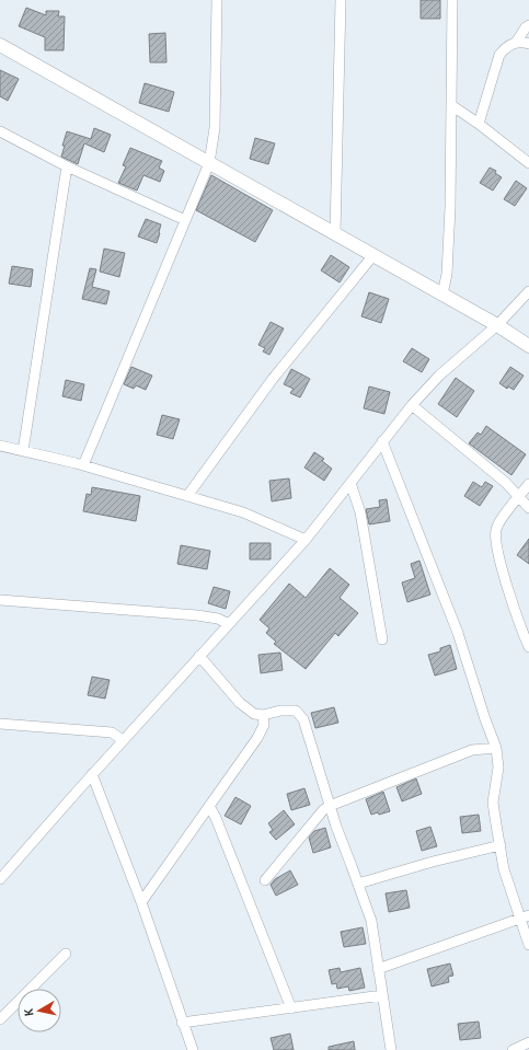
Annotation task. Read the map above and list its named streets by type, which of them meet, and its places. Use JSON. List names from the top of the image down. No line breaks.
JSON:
{"north":"left"}
